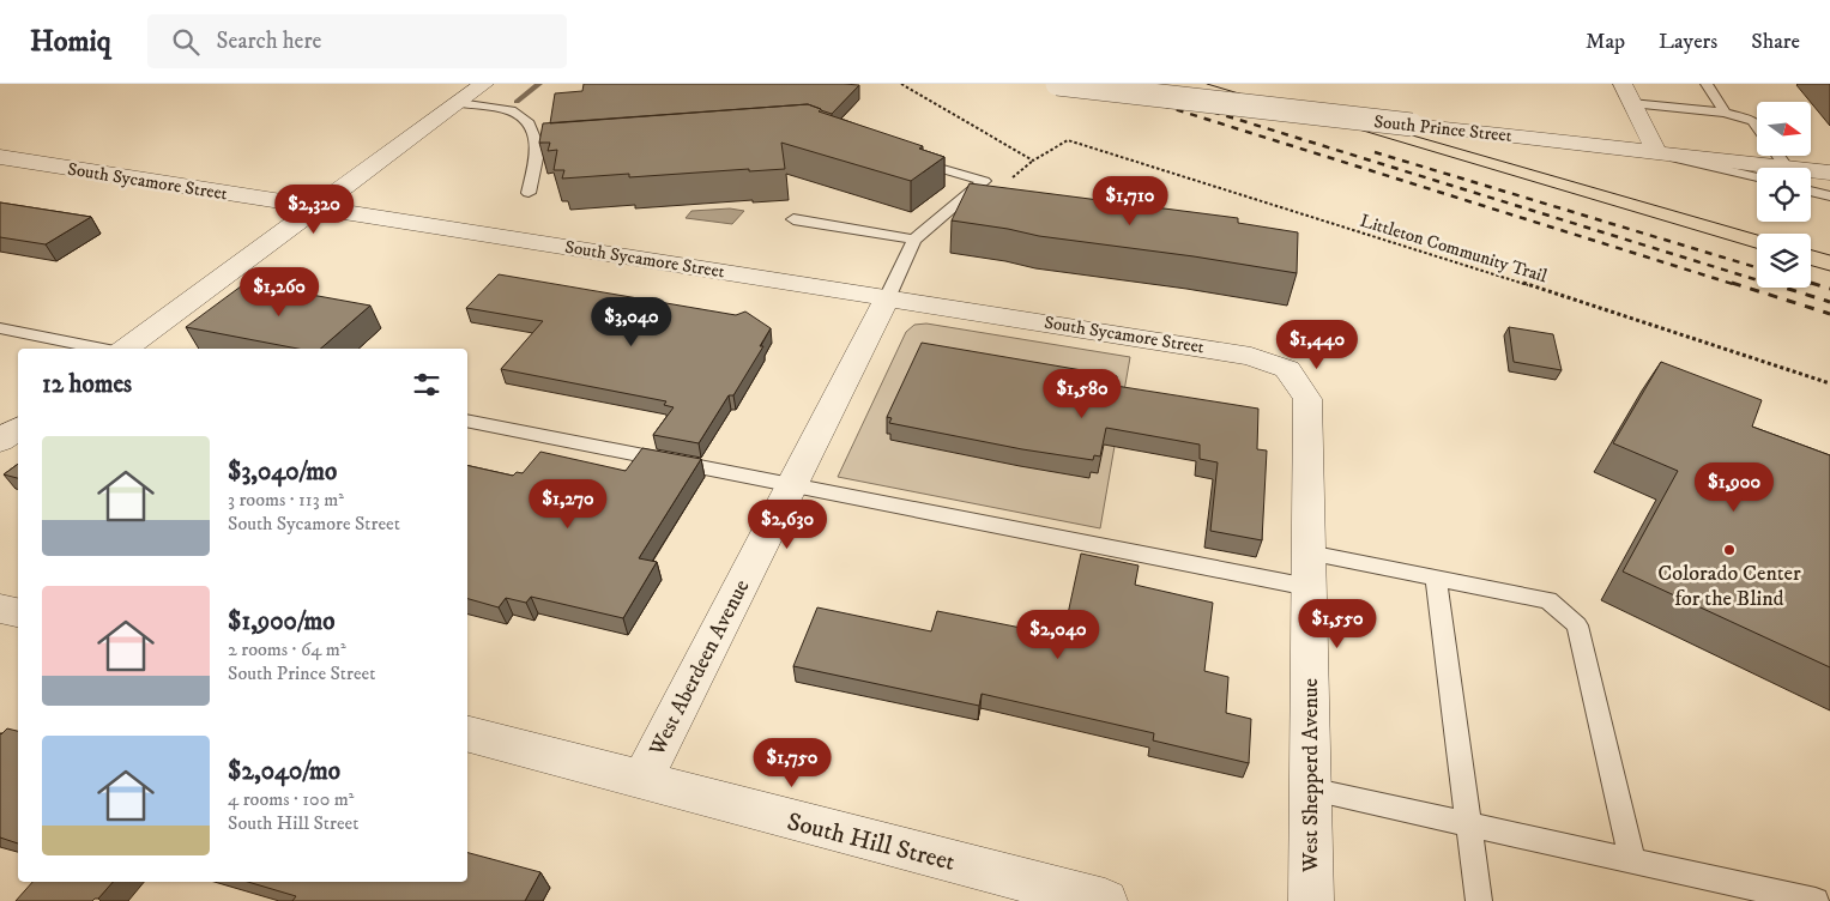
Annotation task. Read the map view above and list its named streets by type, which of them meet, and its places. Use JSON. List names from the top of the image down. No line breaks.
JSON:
{"streets":{"street":["South Prince Street","South Sycamore Street","West Aberdeen Avenue","West Shepperd Avenue","South Hill Street"],"path":["Littleton Community Trail"]},"crossings":[["South Sycamore Street","West Aberdeen Avenue"],["South Sycamore Street","West Shepperd Avenue"],["West Aberdeen Avenue","South Hill Street"]],"places":["Colorado Center for the Blind"],"north":"right","page":{"header":"Homiq","search":"Search here","nav":["Map","Layers","Share"],"price":["$1,710","$2,320","$1,260","$3,040","$1,440","$1,580","$1,900","$1,270","$2,630","$1,550","$2,040","$1,750"],"heading":"12 homes","list":[{"name":"$3,040/mo","note":"3 rooms · 113 m² · South Sycamore Street"},{"name":"$1,900/mo","note":"2 rooms · 64 m² · South Prince Street"},{"name":"$2,040/mo","note":"4 rooms · 100 m² · South Hill Street"}]}}
